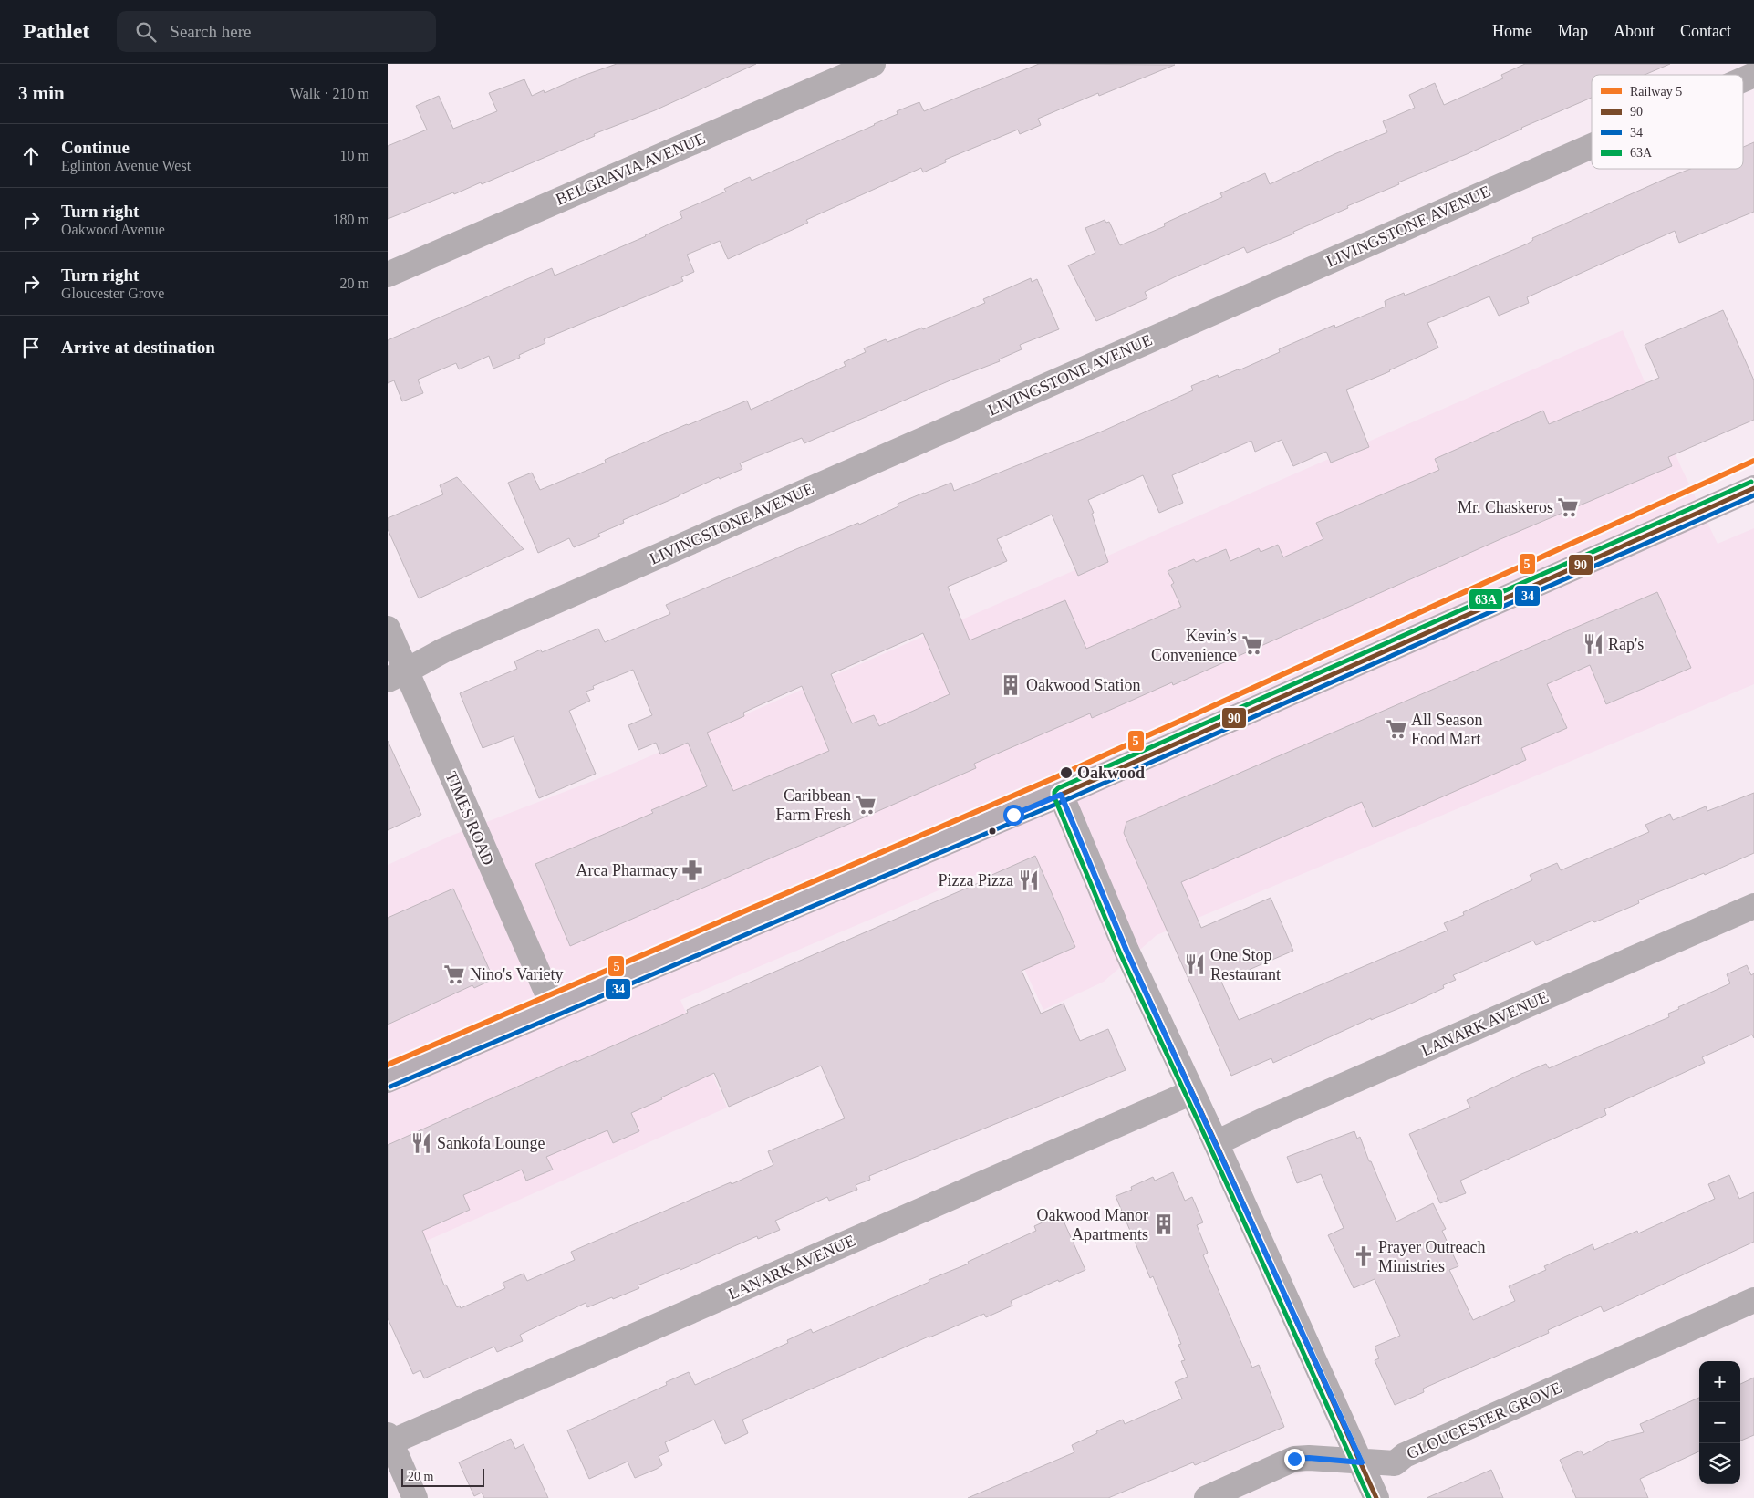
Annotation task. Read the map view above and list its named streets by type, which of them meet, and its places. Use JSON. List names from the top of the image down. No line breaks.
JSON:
{"streets":{"street":["BELGRAVIA AVENUE","LIVINGSTONE AVENUE","TIMES ROAD","LANARK AVENUE","GLOUCESTER GROVE"]},"crossings":[["LIVINGSTONE AVENUE","TIMES ROAD"]],"places":{"supermarket":["Mr. Chaskeros","Kevin’s Convenience","All Season Food Mart","Caribbean Farm Fresh","Nino's Variety"],"restaurant":["Rap's","Pizza Pizza","One Stop Restaurant","Sankofa Lounge"],"building":["Oakwood Station","Oakwood Manor Apartments"],"other":["Oakwood"],"pharmacy":["Arca Pharmacy"],"church":["Prayer Outreach Ministries"]},"lines":["rail line 5","transit line 63A","transit line 90","transit line 34"],"legend":["Railway 5","90","34","63A"],"scale_bar":"20 m","page":{"header":"Pathlet","search":"Search here","nav":["Home","Map","About","Contact"],"heading":["3 min","Walk · 210 m"],"list":[["Continue","Eglinton Avenue West","10 m"],["Turn right","Oakwood Avenue","180 m"],["Turn right","Gloucester Grove","20 m"],"Arrive at destination"],"map_buttons":["+","−"],"scale":"20 m"}}
